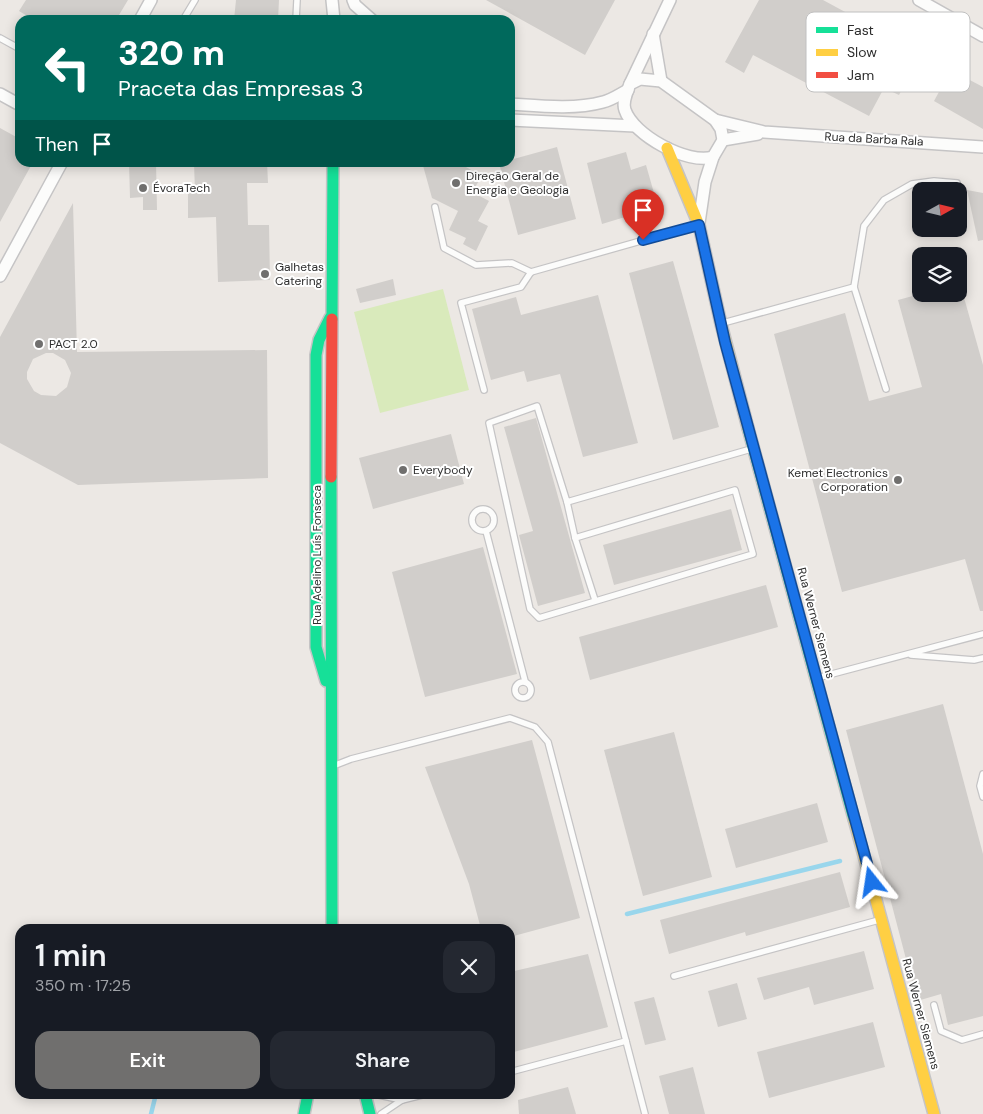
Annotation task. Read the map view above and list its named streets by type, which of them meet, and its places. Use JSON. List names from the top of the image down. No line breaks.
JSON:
{"streets":{"street":["Rua da Barba Rala","Rua Adelino Luís Fonseca","Rua Werner Siemens"]},"crossings":[["Rua da Barba Rala","Rua Werner Siemens"]],"places":["Direção Geral de Energia e Geologia","ÉvoraTech","Galhetas Catering","PACT 2.0","Everybody","Kemet Electronics Corporation"],"legend":["Fast","Slow","Jam"],"north":"right","page":{"turn":["320 m","Praceta das Empresas 3"],"then":"Then","heading":["1 min","350 m · 17:25"],"buttons":["Exit","Share"]}}
